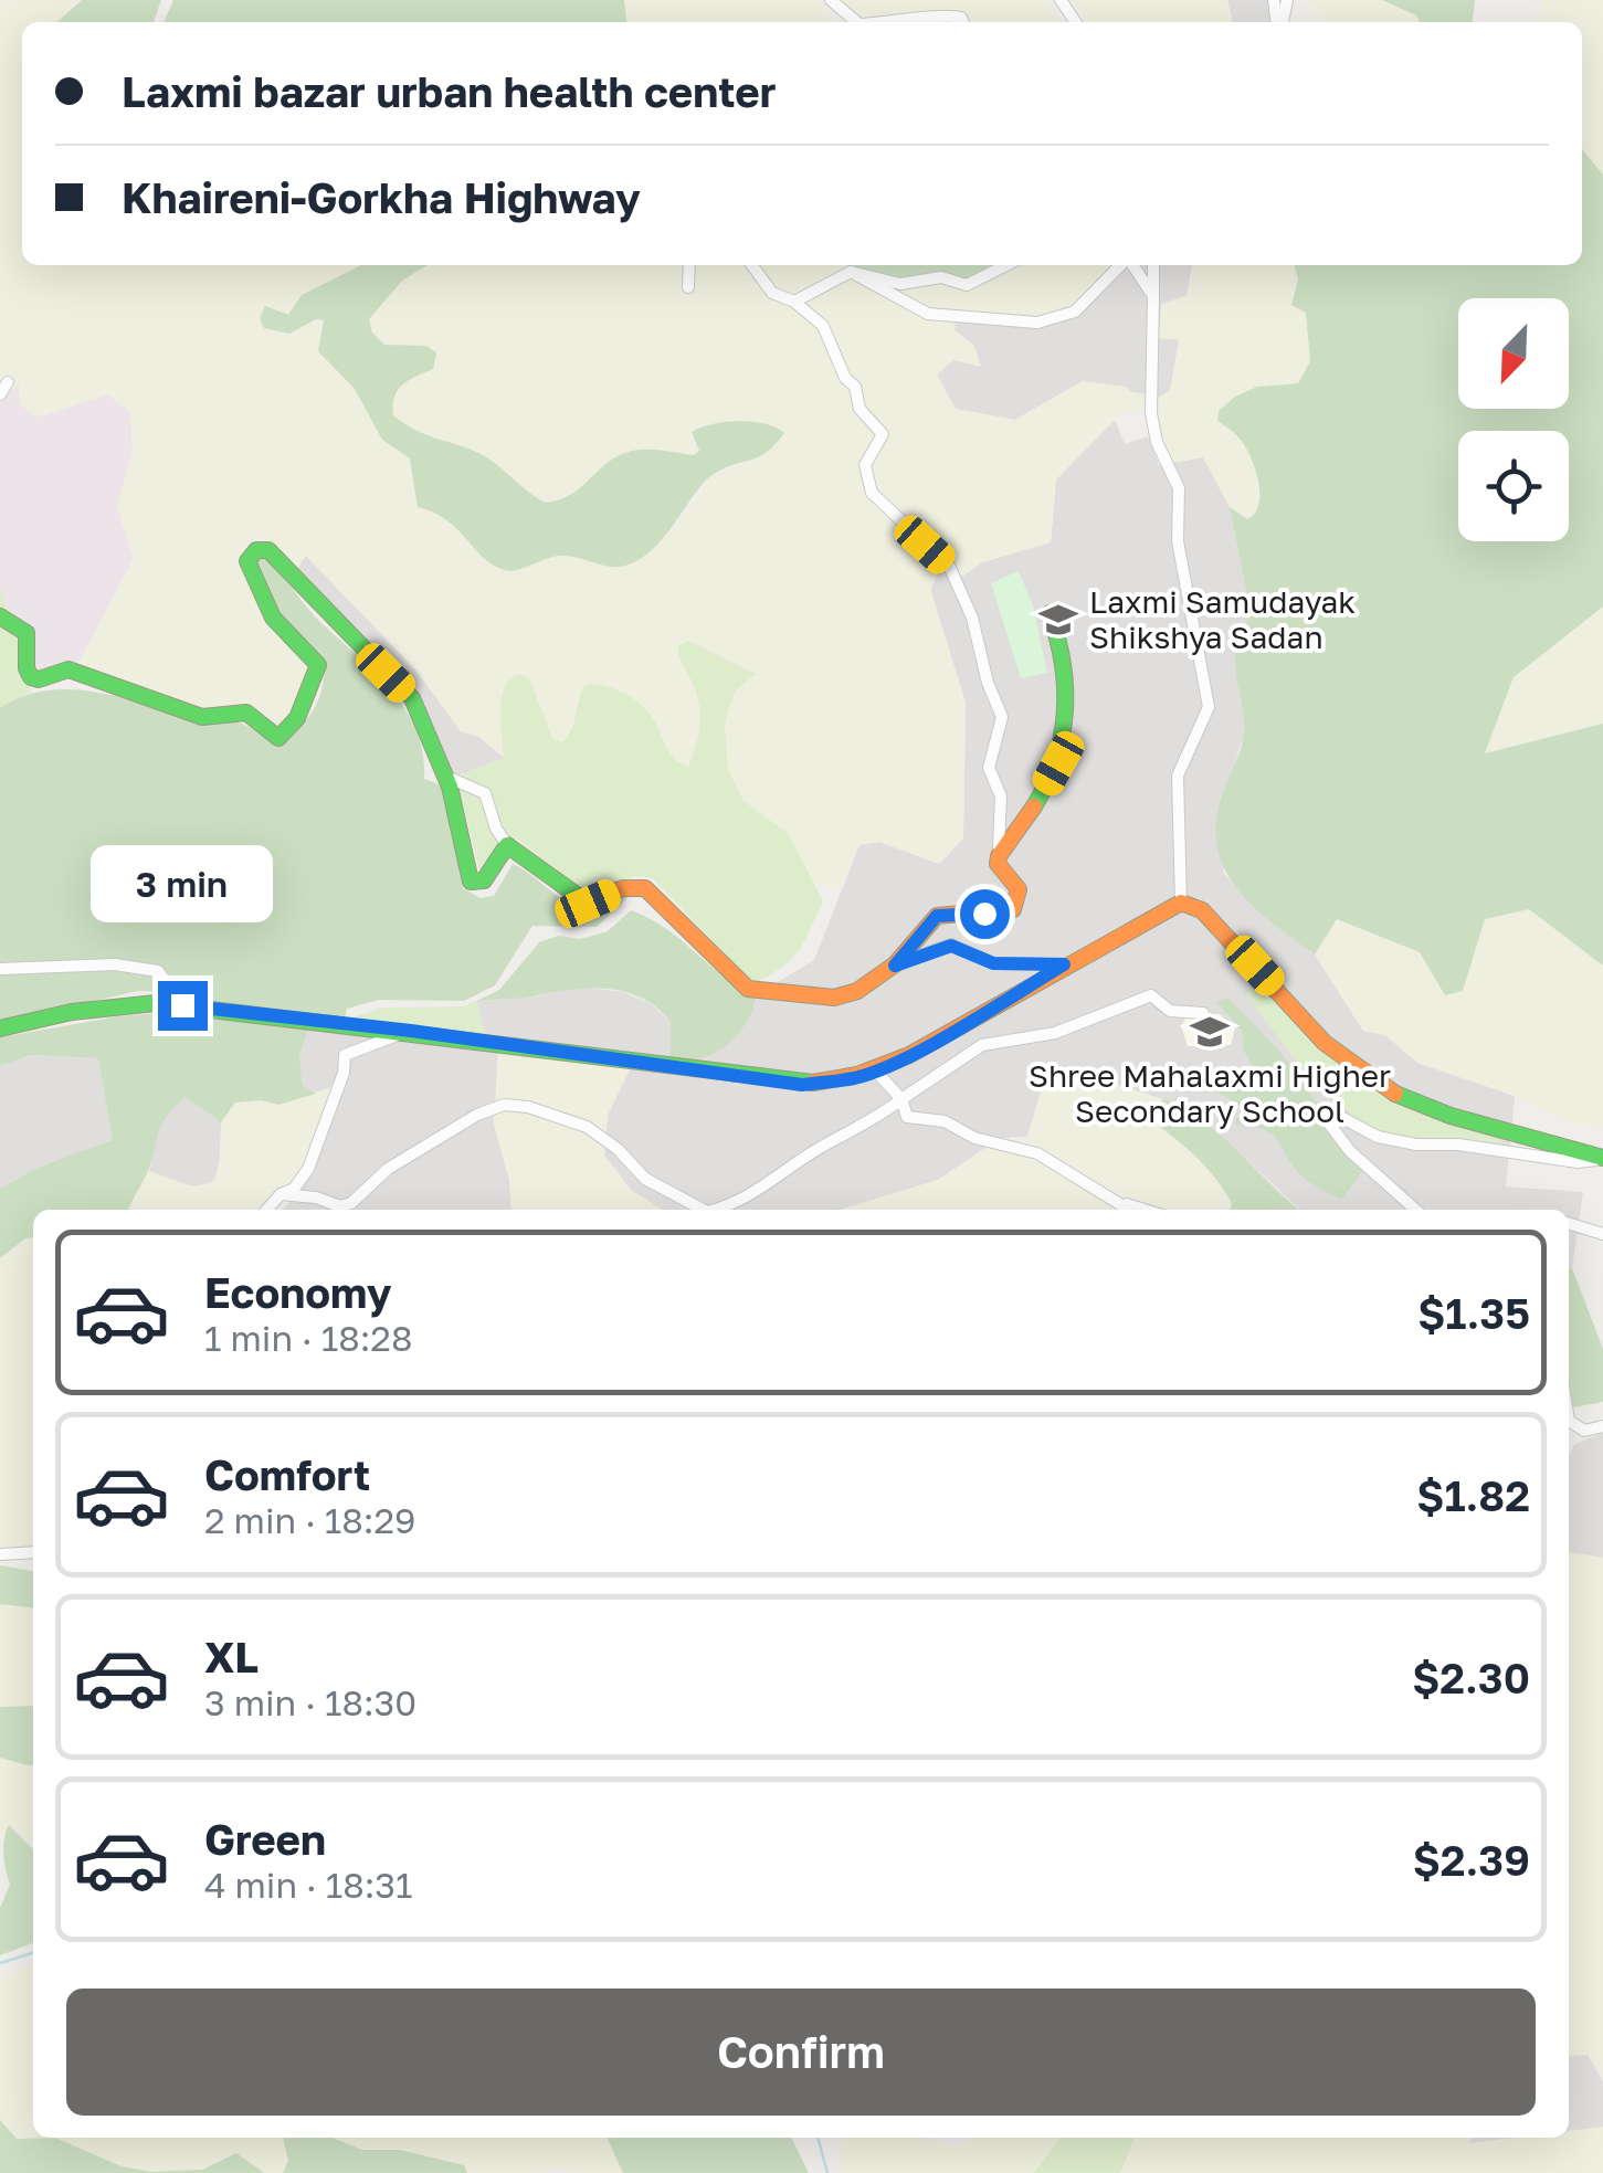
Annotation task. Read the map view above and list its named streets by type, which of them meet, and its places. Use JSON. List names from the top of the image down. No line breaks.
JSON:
{"places":{"school or university":["Laxmi Samudayak Shikshya Sadan","Shree Mahalaxmi Higher Secondary School"]},"north":"bottom left","page":{"banner":["Laxmi bazar urban health center","Khaireni-Gorkha Highway"],"bubble":"3 min","list":[{"name":"Economy","note":"1 min · 18:28","value":"$1.35"},{"name":"Comfort","note":"2 min · 18:29","value":"$1.82"},{"name":"XL","note":"3 min · 18:30","value":"$2.30"},{"name":"Green","note":"4 min · 18:31","value":"$2.39"}],"buttons":"Confirm"}}
